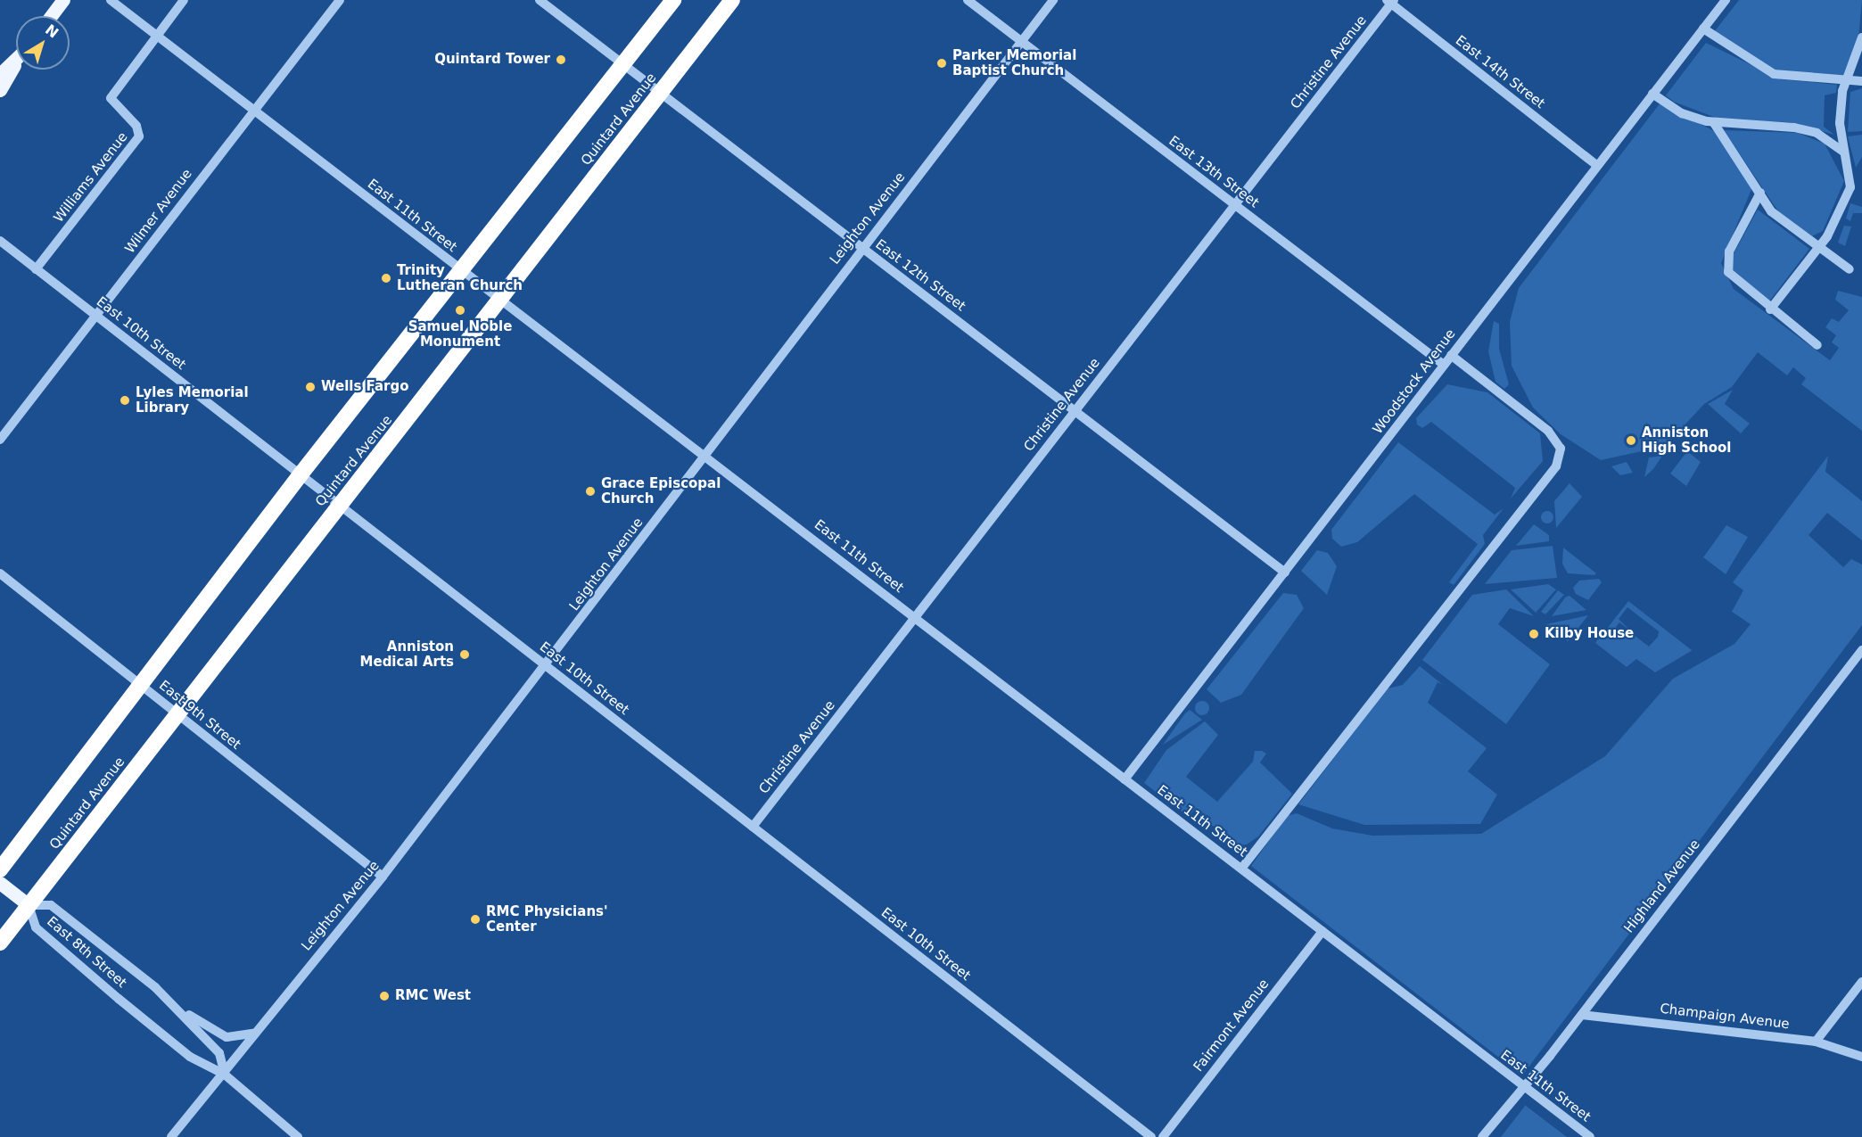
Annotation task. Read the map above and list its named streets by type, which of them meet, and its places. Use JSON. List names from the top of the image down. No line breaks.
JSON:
{"streets":{"highway":["Quintard Avenue"],"street":["Christine Avenue","East 14th Street","East 13th Street","Williams Avenue","Wilmer Avenue","East 11th Street","Leighton Avenue","East 12th Street","East 10th Street","Woodstock Avenue","East 9th Street","Highland Avenue","East 8th Street","Champaign Avenue","Fairmont Avenue"]},"crossings":[["Christine Avenue","East 14th Street"],["Christine Avenue","East 13th Street"],["Christine Avenue","East 11th Street"],["Christine Avenue","East 12th Street"],["Christine Avenue","East 10th Street"],["East 14th Street","Woodstock Avenue"],["Quintard Avenue","East 11th Street"],["Quintard Avenue","East 12th Street"],["Quintard Avenue","East 10th Street"],["Quintard Avenue","East 9th Street"],["Quintard Avenue","East 8th Street"],["East 13th Street","Leighton Avenue"],["East 13th Street","Woodstock Avenue"],["Williams Avenue","East 11th Street"],["Williams Avenue","East 10th Street"],["Wilmer Avenue","East 11th Street"],["Wilmer Avenue","East 10th Street"],["East 11th Street","Leighton Avenue"],["East 11th Street","Woodstock Avenue"],["East 11th Street","Highland Avenue"],["East 11th Street","Fairmont Avenue"],["Leighton Avenue","East 12th Street"],["Leighton Avenue","East 10th Street"],["Leighton Avenue","East 9th Street"],["Leighton Avenue","East 8th Street"],["East 12th Street","Woodstock Avenue"],["Highland Avenue","Champaign Avenue"]],"places":["Quintard Tower","Parker Memorial Baptist Church","Trinity Lutheran Church","Samuel Noble Monument","Wells Fargo","Lyles Memorial Library","Anniston High School","Grace Episcopal Church","Kilby House","Anniston Medical Arts","RMC Physicians' Center","RMC West"],"north":"top right"}
